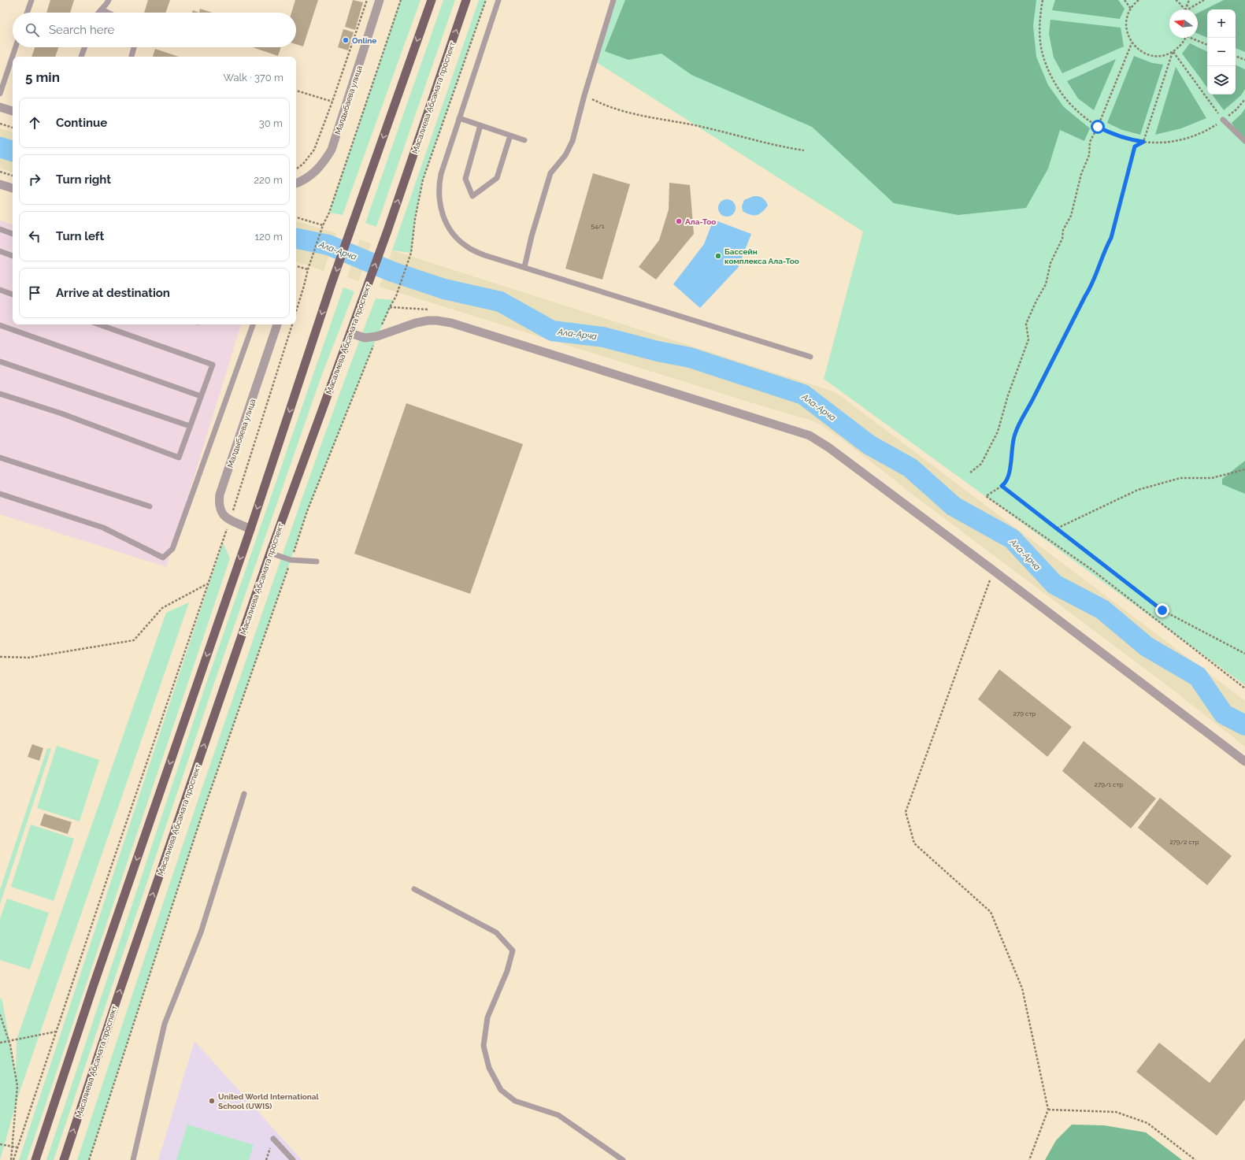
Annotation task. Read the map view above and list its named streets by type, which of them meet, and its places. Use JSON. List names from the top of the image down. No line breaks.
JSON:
{"streets":{"main road":["Масалиева Абсамата проспект"],"street":["Малдыбаева улица"]},"water":["Ала-Арча"],"places":["Online","Ала-Тоо","Бассейн комплекса Ала-Тоо","United World International School (UWIS)"],"house_numbers":["54/1","279 стр","279/1 стр","279/2 стр"],"north":"left","page":{"map_buttons":["+","−"],"search":"Search here","heading":["5 min","Walk · 370 m"],"list":[["Continue","30 m"],["Turn right","220 m"],["Turn left","120 m"],"Arrive at destination"]}}
